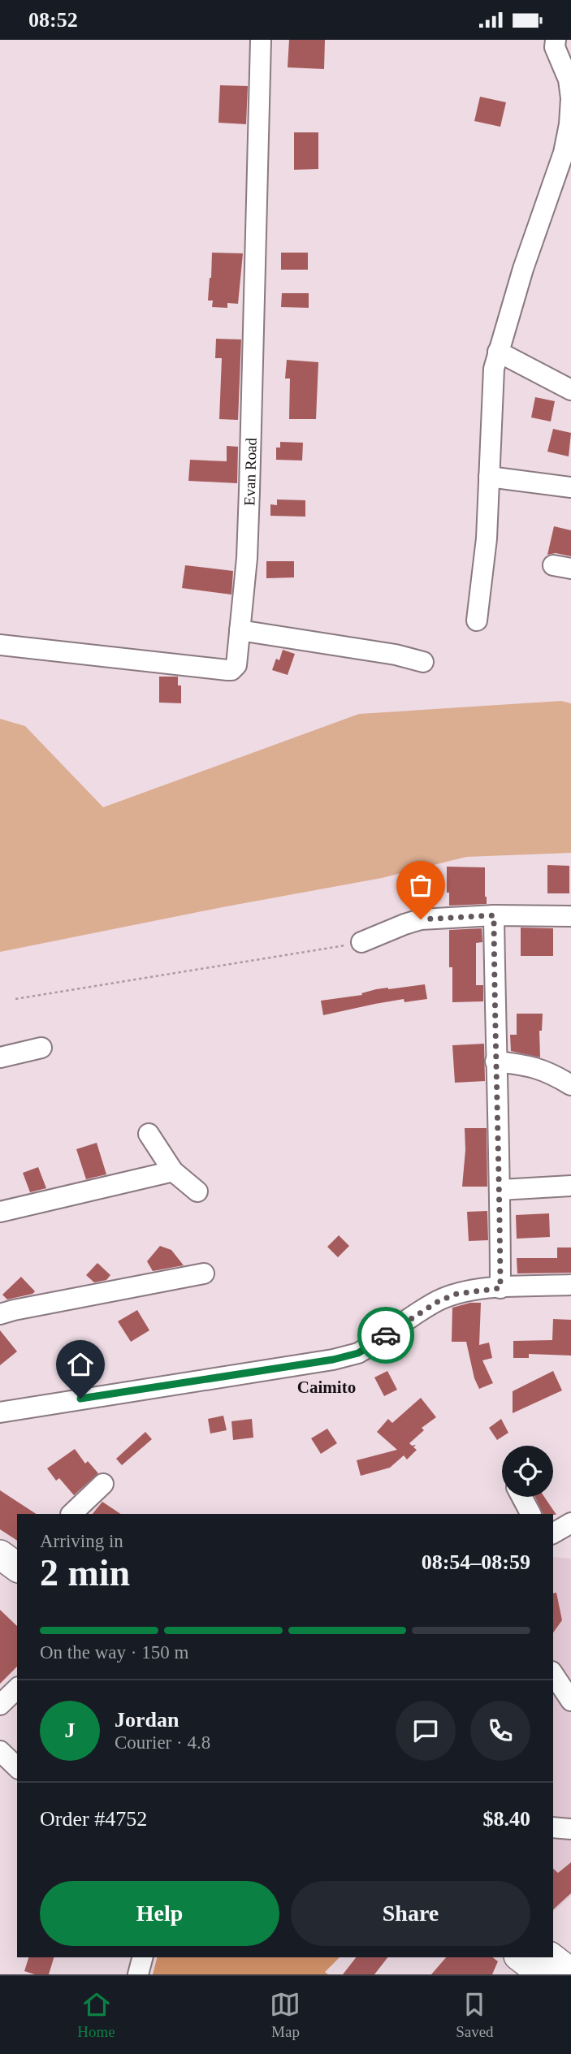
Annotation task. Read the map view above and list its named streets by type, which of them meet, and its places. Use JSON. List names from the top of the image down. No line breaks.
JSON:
{"streets":{"street":["Evan Road"]},"districts":["Caimito"],"page":{"status":"08:52","heading":["2 min","Arriving in","08:54–08:59"],"panel":["Jordan","Courier · 4.8","Order #4752","$8.40"],"bar":"On the way · 150 m","round":"J","buttons":["Help","Share"],"tabs":["Home","Map","Saved"]}}
